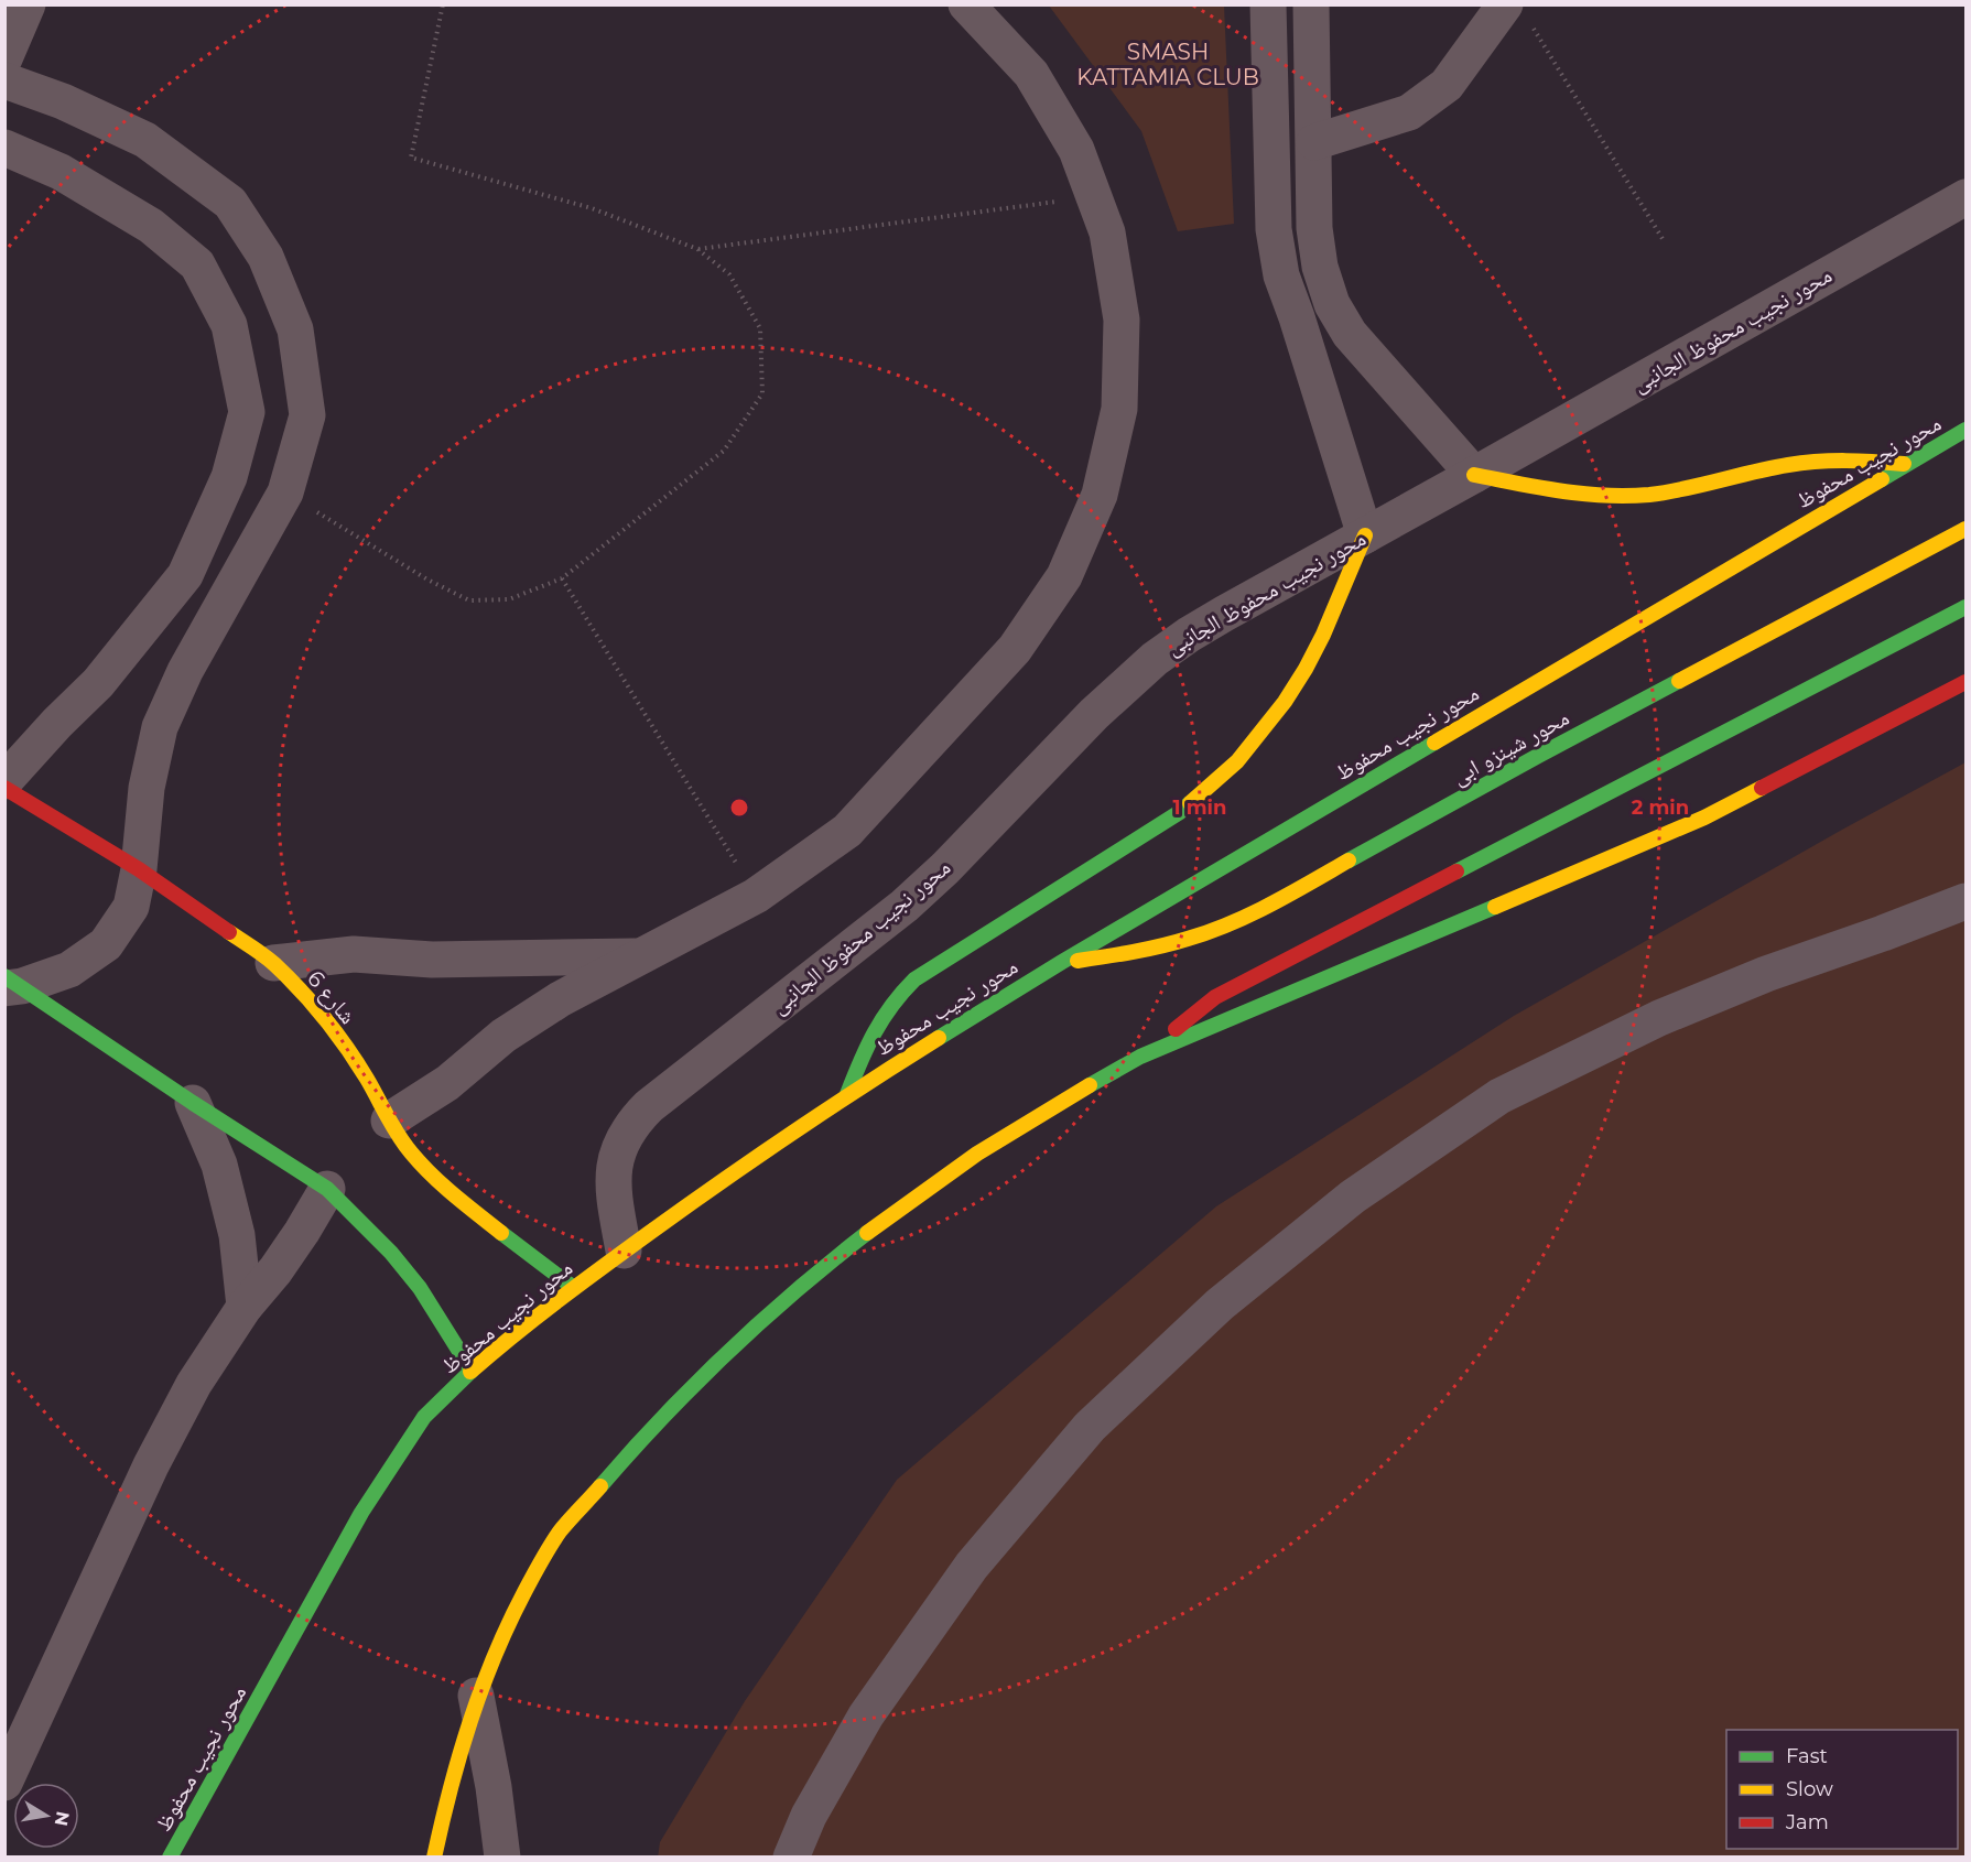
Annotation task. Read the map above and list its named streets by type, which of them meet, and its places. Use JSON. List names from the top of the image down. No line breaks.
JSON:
{"streets":{"main road":["محور نجيب محفوظ","محور شينزو ابى","شارع 6"],"street":["محور نجيب محفوظ الجانبى"]},"crossings":[["محور نجيب محفوظ الجانبى","محور نجيب محفوظ"],["محور نجيب محفوظ","محور شينزو ابى"],["محور نجيب محفوظ","شارع 6"]],"parks":["SMASH KATTAMIA CLUB"],"legend":["Fast","Slow","Jam"],"north":"right","rings":["1 min","2 min"]}
